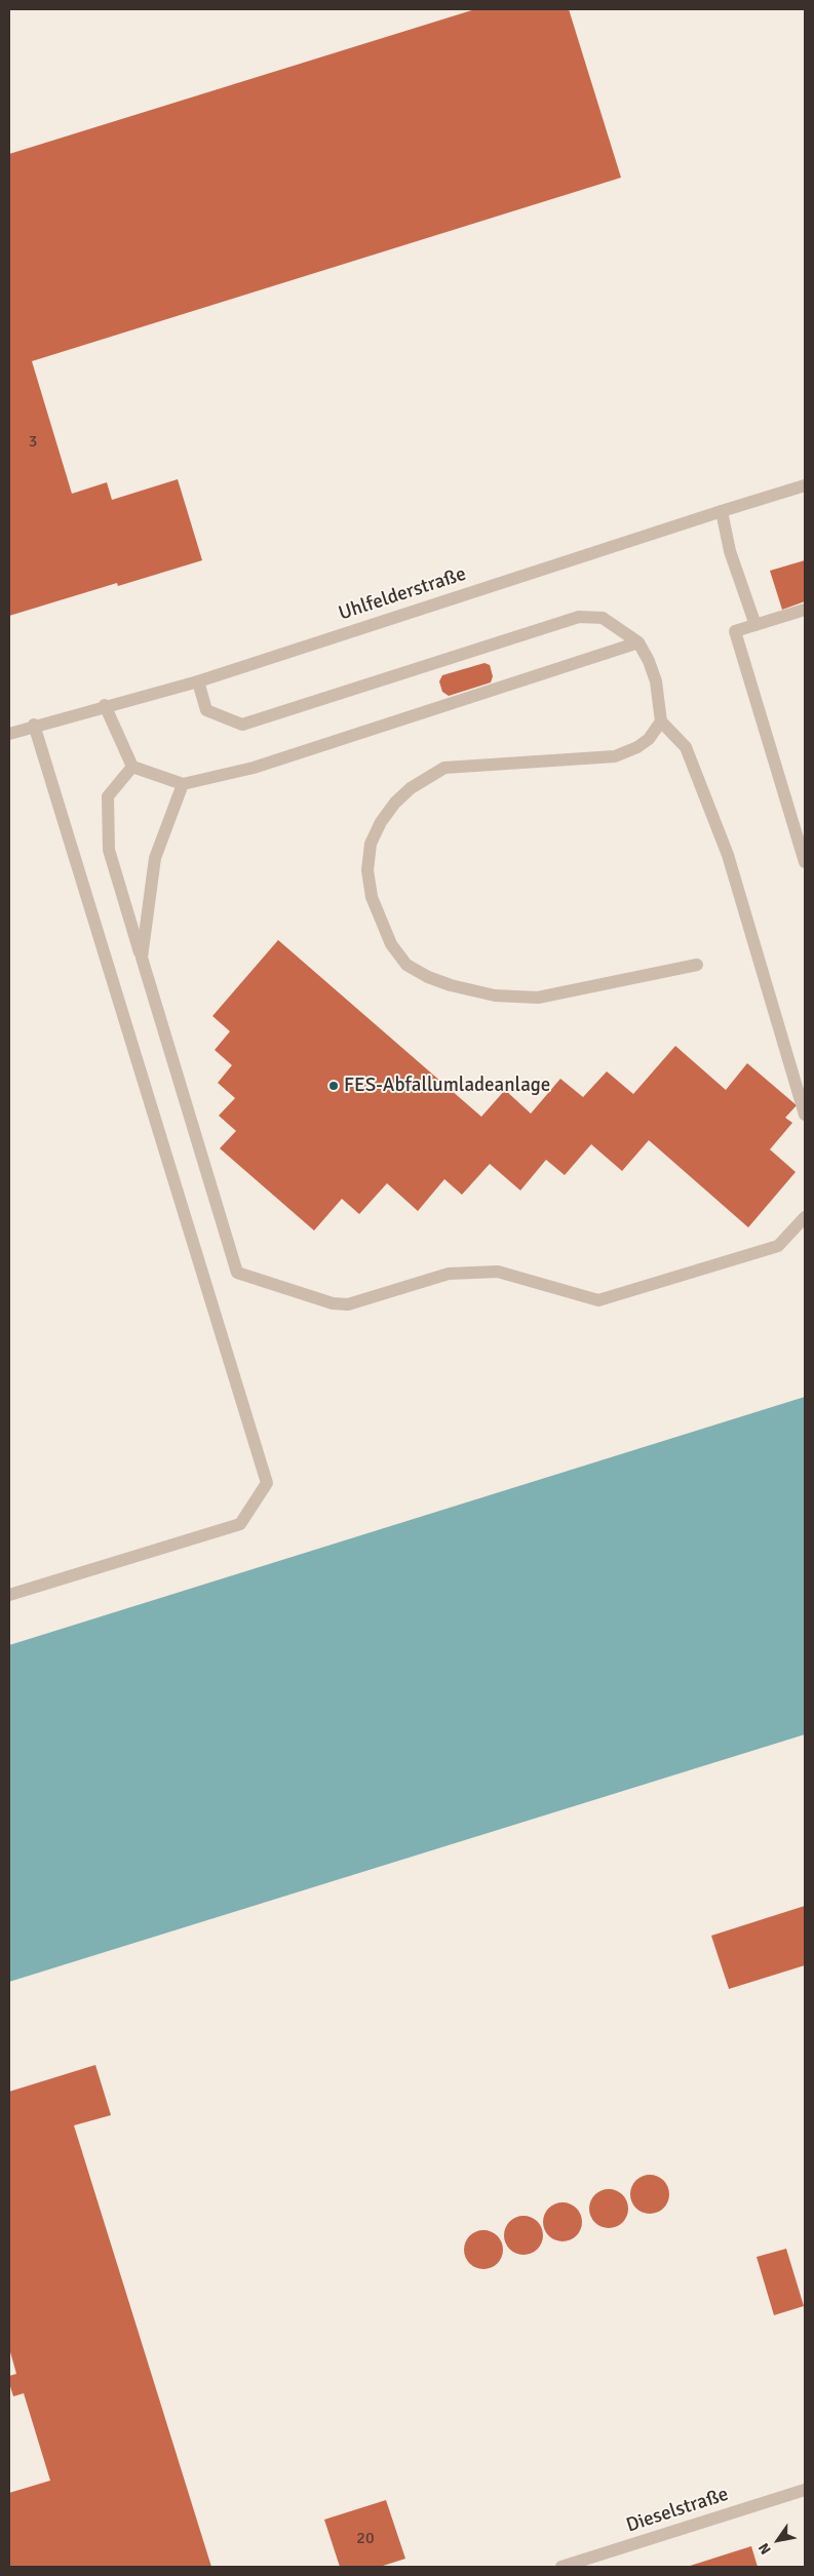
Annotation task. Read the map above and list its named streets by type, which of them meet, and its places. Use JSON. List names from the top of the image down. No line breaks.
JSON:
{"streets":{"street":["Uhlfelderstraße","Dieselstraße"]},"places":["FES-Abfallumladeanlage"],"house_numbers":["3","20"],"north":"bottom left"}
